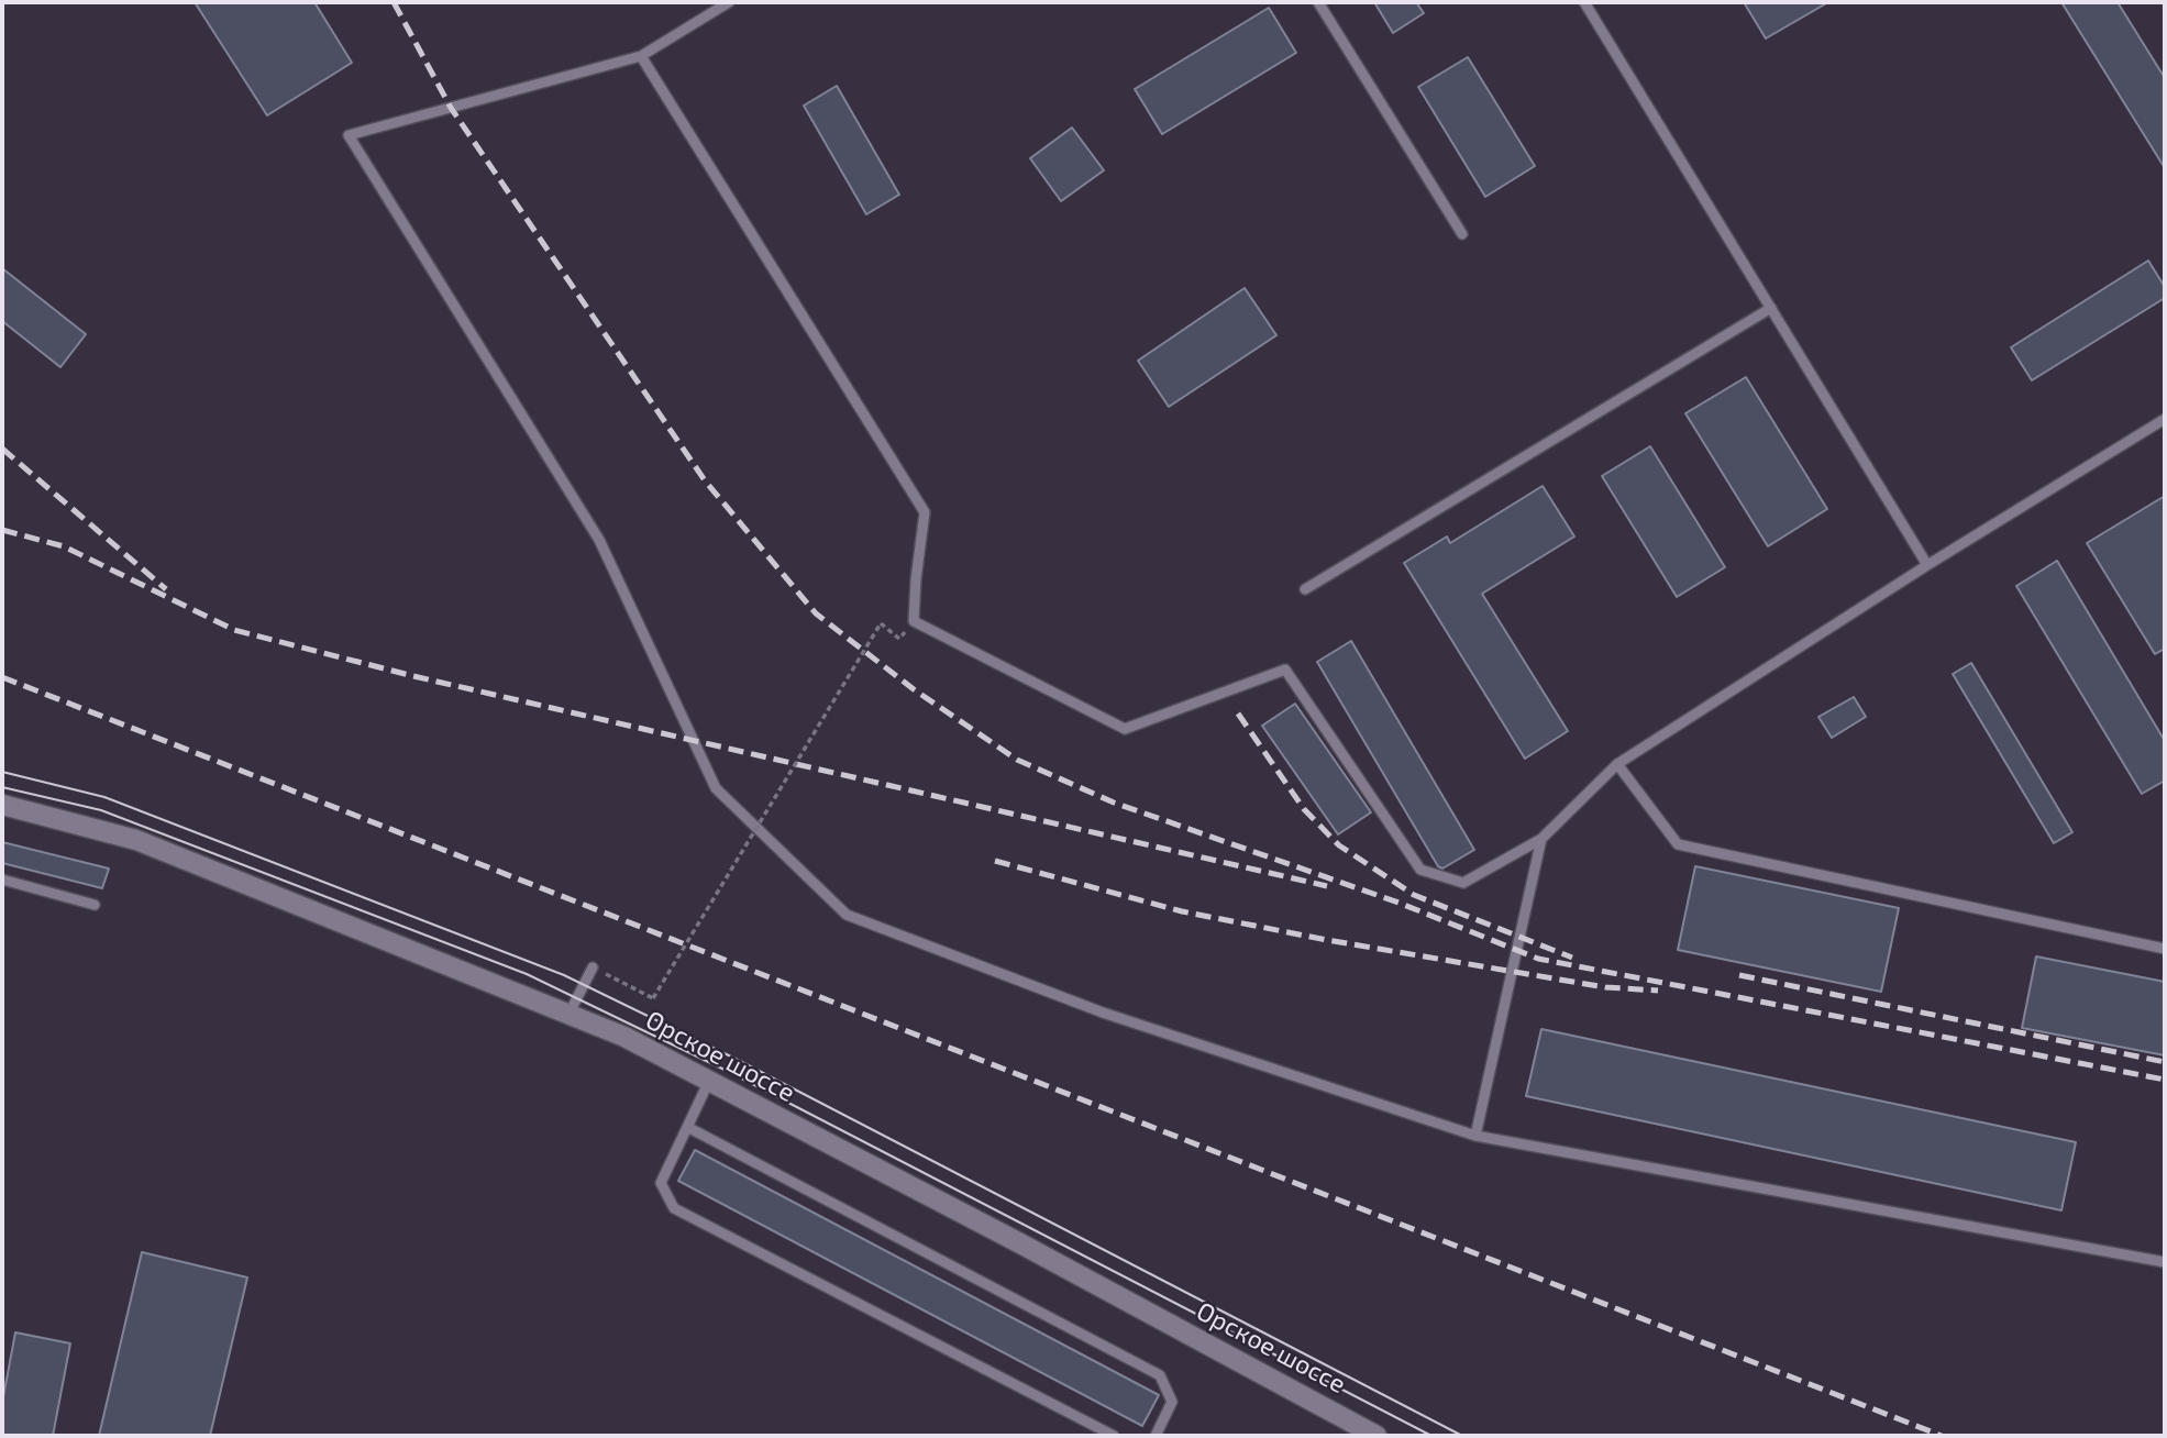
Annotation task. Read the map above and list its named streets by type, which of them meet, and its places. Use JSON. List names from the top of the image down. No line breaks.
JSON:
{"streets":{"street":["Орское шоссе"]}}
